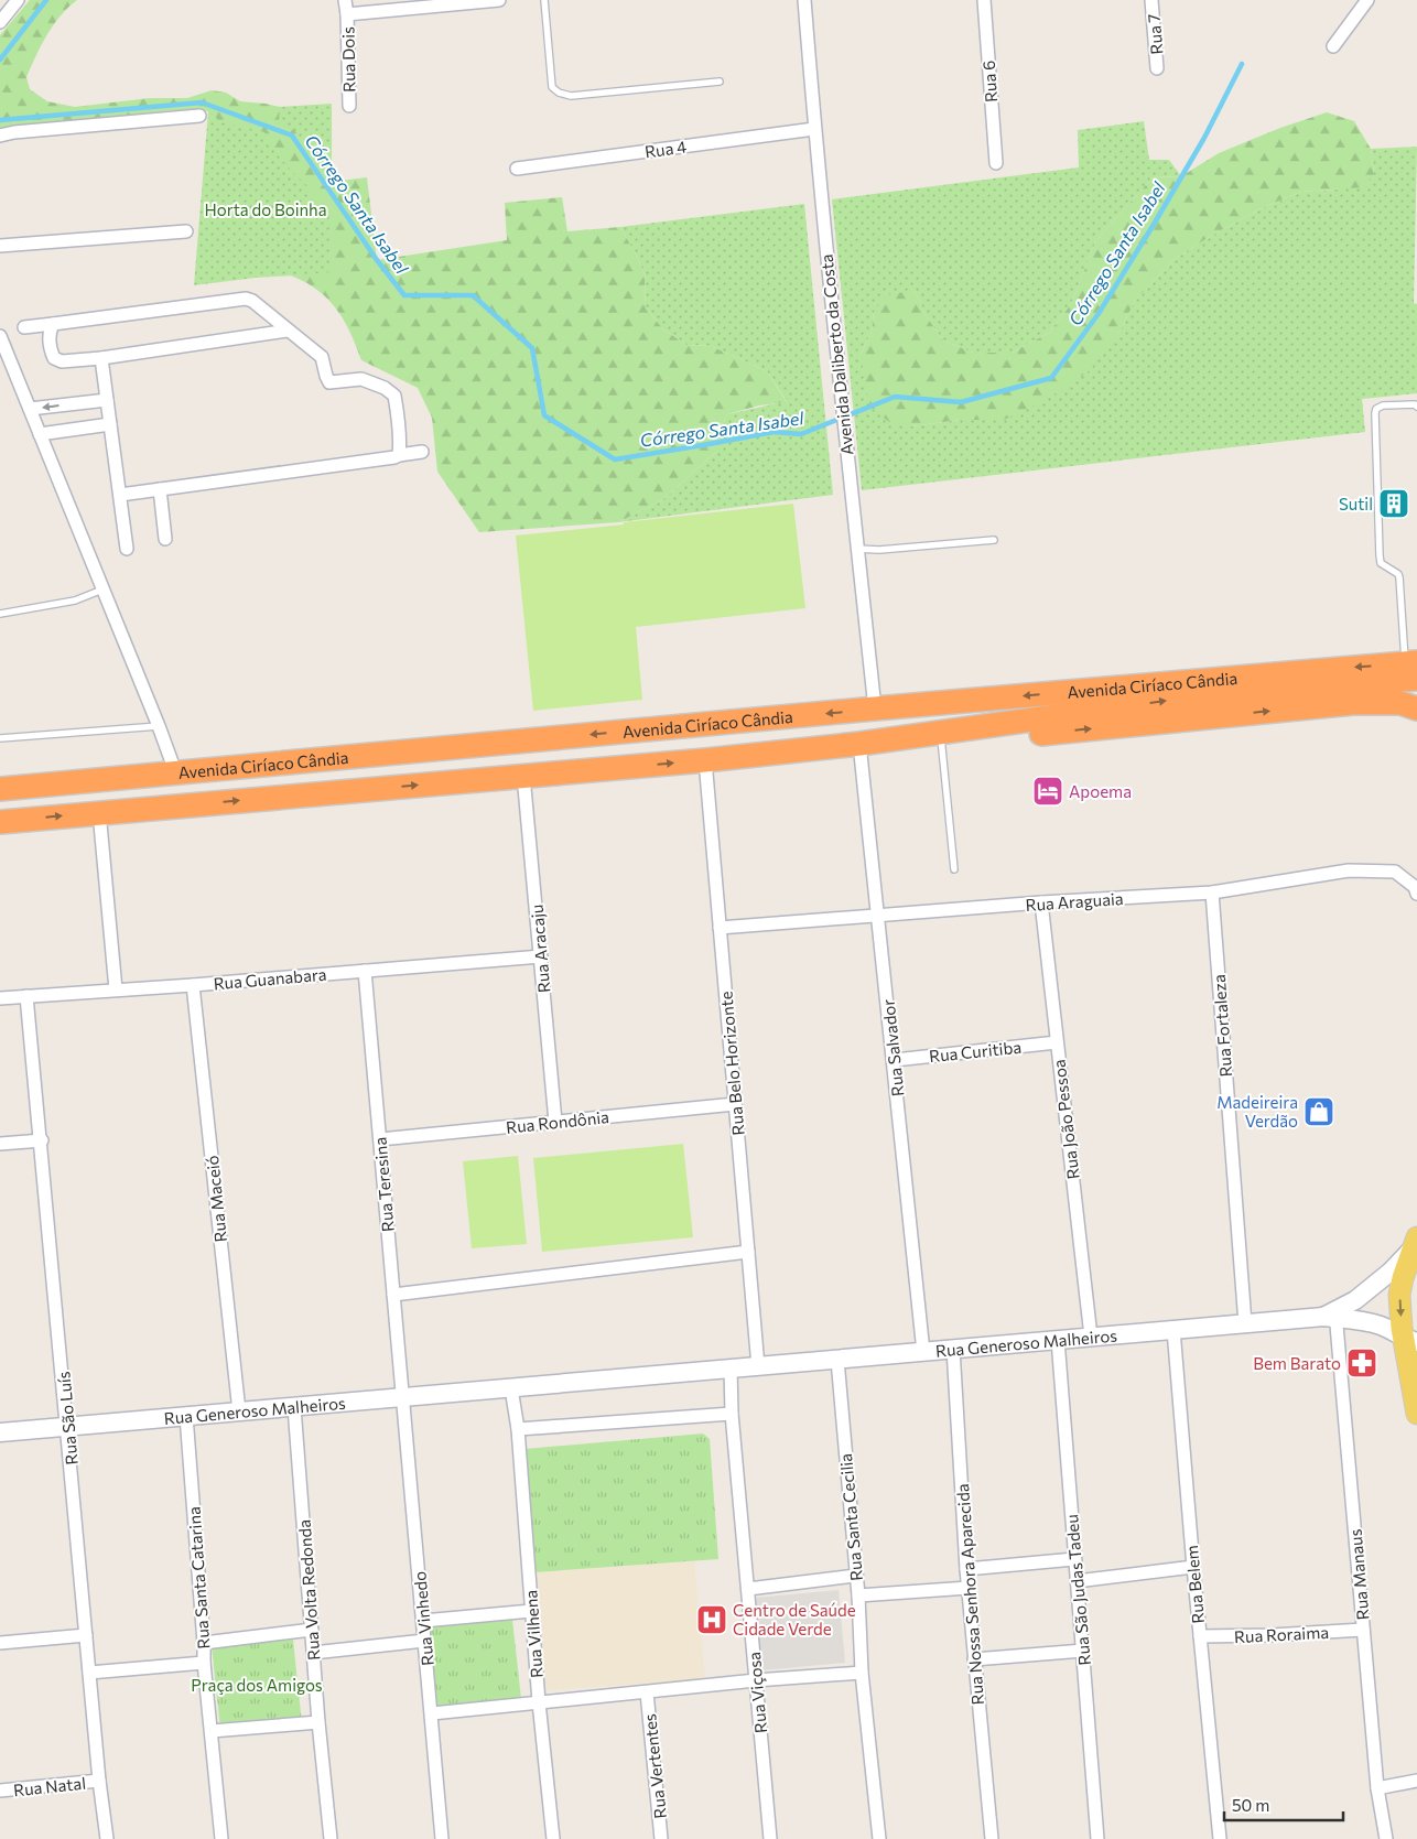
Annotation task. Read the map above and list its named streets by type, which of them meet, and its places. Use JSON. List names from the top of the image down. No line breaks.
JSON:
{"streets":{"highway":["Avenida Ciríaco Cândia"],"street":["Rua 7","Rua Dois","Rua 6","Rua 4","Avenida Daliberto da Costa","Rua Araguaia","Rua Aracaju","Rua Guanabara","Rua Fortaleza","Rua Salvador","Rua Curitiba","Rua Belo Horizonte","Rua João Pessoa","Rua Rondônia","Rua Teresina","Rua Maceió","Rua Generoso Malheiros","Rua São Luís","Rua Santa Cecilia","Rua Manaus","Rua Santa Catarina","Rua Belem","Rua Volta Redonda","Rua São Judas Tadeu","Rua Nossa Senhora Aparecida","Rua Vinhedo","Rua Vilhena","Rua Roraima","Rua Viçosa","Rua Vertentes","Rua Natal"]},"crossings":[["Rua 4","Avenida Daliberto da Costa"],["Avenida Daliberto da Costa","Avenida Ciríaco Cândia"],["Avenida Ciríaco Cândia","Rua Aracaju"],["Avenida Ciríaco Cândia","Rua Salvador"],["Avenida Ciríaco Cândia","Rua Belo Horizonte"],["Rua Araguaia","Rua Fortaleza"],["Rua Araguaia","Rua Salvador"],["Rua Araguaia","Rua Belo Horizonte"],["Rua Araguaia","Rua João Pessoa"],["Rua Aracaju","Rua Guanabara"],["Rua Aracaju","Rua Rondônia"],["Rua Guanabara","Rua Teresina"],["Rua Guanabara","Rua Maceió"],["Rua Guanabara","Rua São Luís"],["Rua Fortaleza","Rua Generoso Malheiros"],["Rua Salvador","Rua Curitiba"],["Rua Salvador","Rua Generoso Malheiros"],["Rua Curitiba","Rua João Pessoa"],["Rua Belo Horizonte","Rua Rondônia"],["Rua Belo Horizonte","Rua Generoso Malheiros"],["Rua João Pessoa","Rua Generoso Malheiros"],["Rua Rondônia","Rua Teresina"],["Rua Teresina","Rua Generoso Malheiros"],["Rua Teresina","Rua Vinhedo"],["Rua Maceió","Rua Generoso Malheiros"],["Rua Generoso Malheiros","Rua São Luís"],["Rua Generoso Malheiros","Rua Santa Cecilia"],["Rua Generoso Malheiros","Rua Manaus"],["Rua Generoso Malheiros","Rua Santa Catarina"],["Rua Generoso Malheiros","Rua Belem"],["Rua Generoso Malheiros","Rua Volta Redonda"],["Rua Generoso Malheiros","Rua São Judas Tadeu"],["Rua Generoso Malheiros","Rua Nossa Senhora Aparecida"],["Rua Generoso Malheiros","Rua Vinhedo"],["Rua São Luís","Rua Natal"],["Rua Manaus","Rua Roraima"],["Rua Belem","Rua Roraima"]],"water":["Córrego Santa Isabel"],"parks":["Horta do Boinha","Praça dos Amigos"],"places":{"building":["Sutil"],"hotel":["Apoema"],"shop":["Madeireira Verdão"],"pharmacy":["Bem Barato"],"hospital":["Centro de Saúde Cidade Verde"]},"scale_bar":"50 m"}
